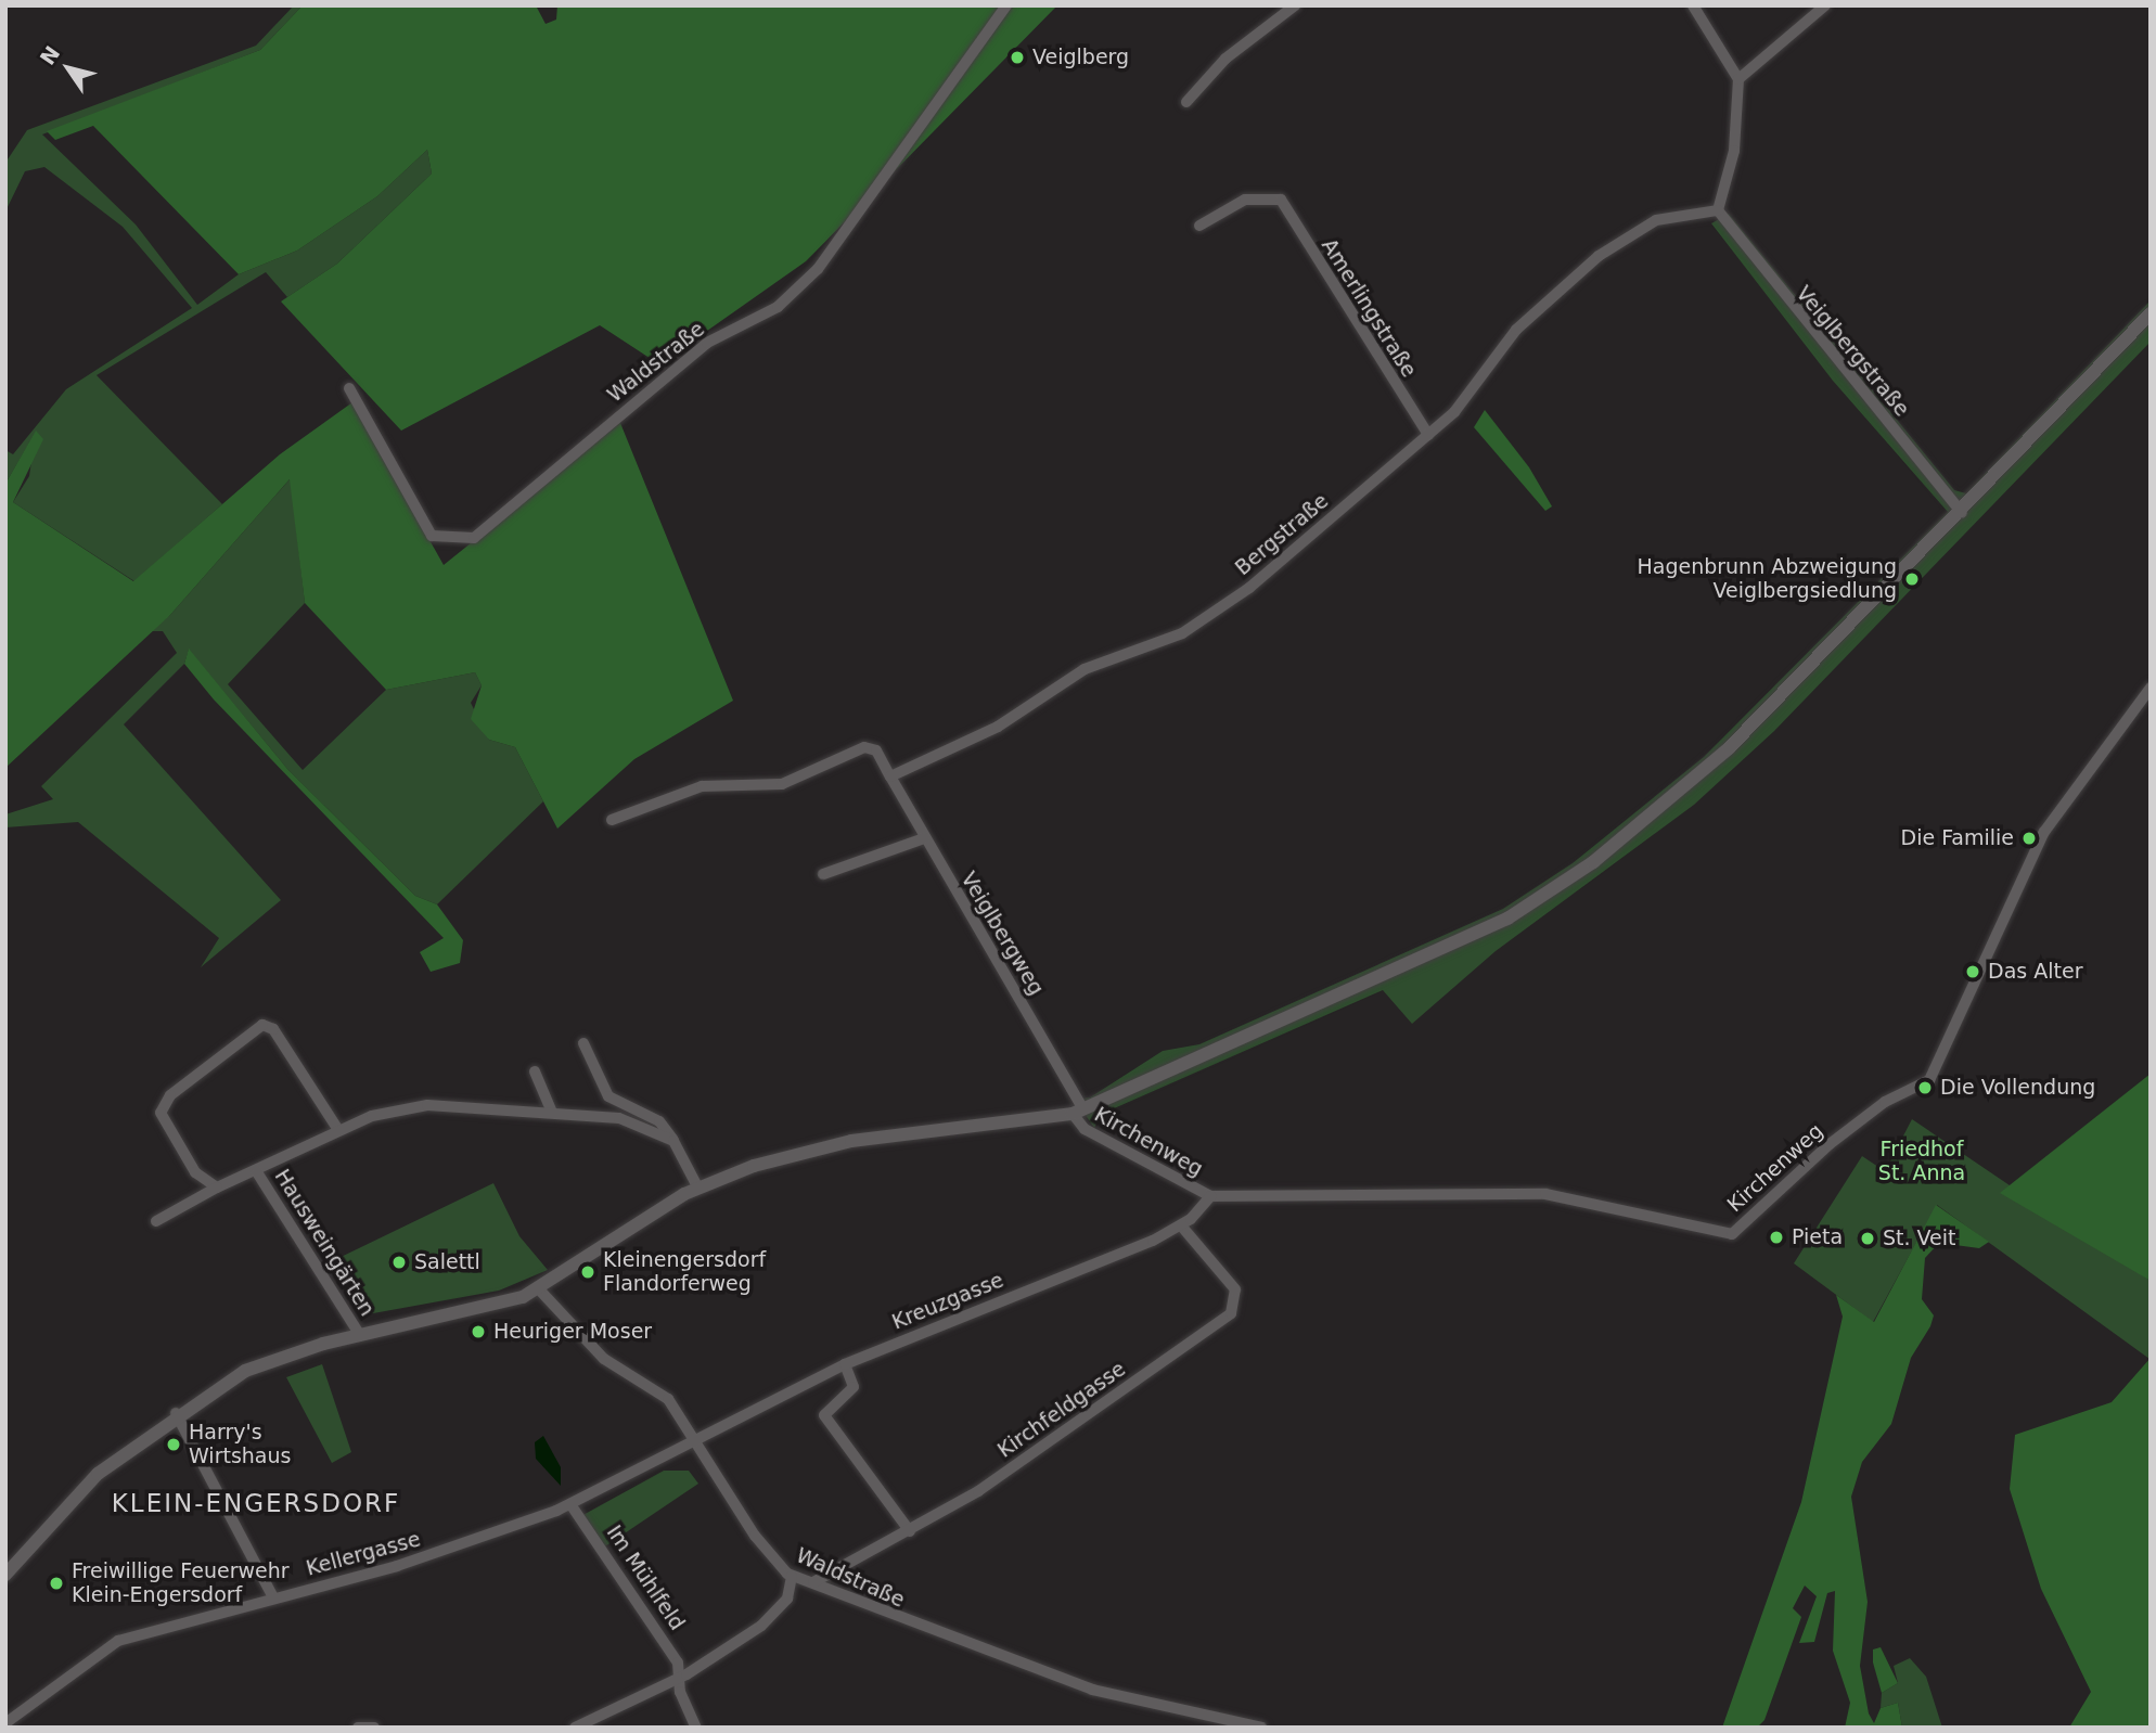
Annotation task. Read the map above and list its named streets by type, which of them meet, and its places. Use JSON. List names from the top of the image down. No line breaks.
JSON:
{"streets":{"street":["Amerlingstraße","Veiglbergstraße","Waldstraße","Bergstraße","Veiglbergweg","Kirchenweg","Hausweingärten","Kreuzgasse","Kirchfeldgasse","Kellergasse","Im Mühlfeld"]},"crossings":[["Amerlingstraße","Bergstraße"],["Veiglbergstraße","Bergstraße"],["Waldstraße","Kreuzgasse"],["Waldstraße","Kirchfeldgasse"],["Waldstraße","Kellergasse"],["Bergstraße","Veiglbergweg"],["Veiglbergweg","Kirchenweg"],["Kirchenweg","Kreuzgasse"],["Kreuzgasse","Kirchfeldgasse"],["Kreuzgasse","Kellergasse"],["Kellergasse","Im Mühlfeld"]],"districts":["KLEIN-ENGERSDORF"],"parks":["Friedhof St. Anna"],"places":["Veiglberg","Hagenbrunn Abzweigung Veiglbergsiedlung","Die Familie","Das Alter","Die Vollendung","Pieta","St. Veit","Salettl","Kleinengersdorf Flandorferweg","Heuriger Moser","Harry's Wirtshaus","Freiwillige Feuerwehr Klein-Engersdorf"],"north":"top left"}
